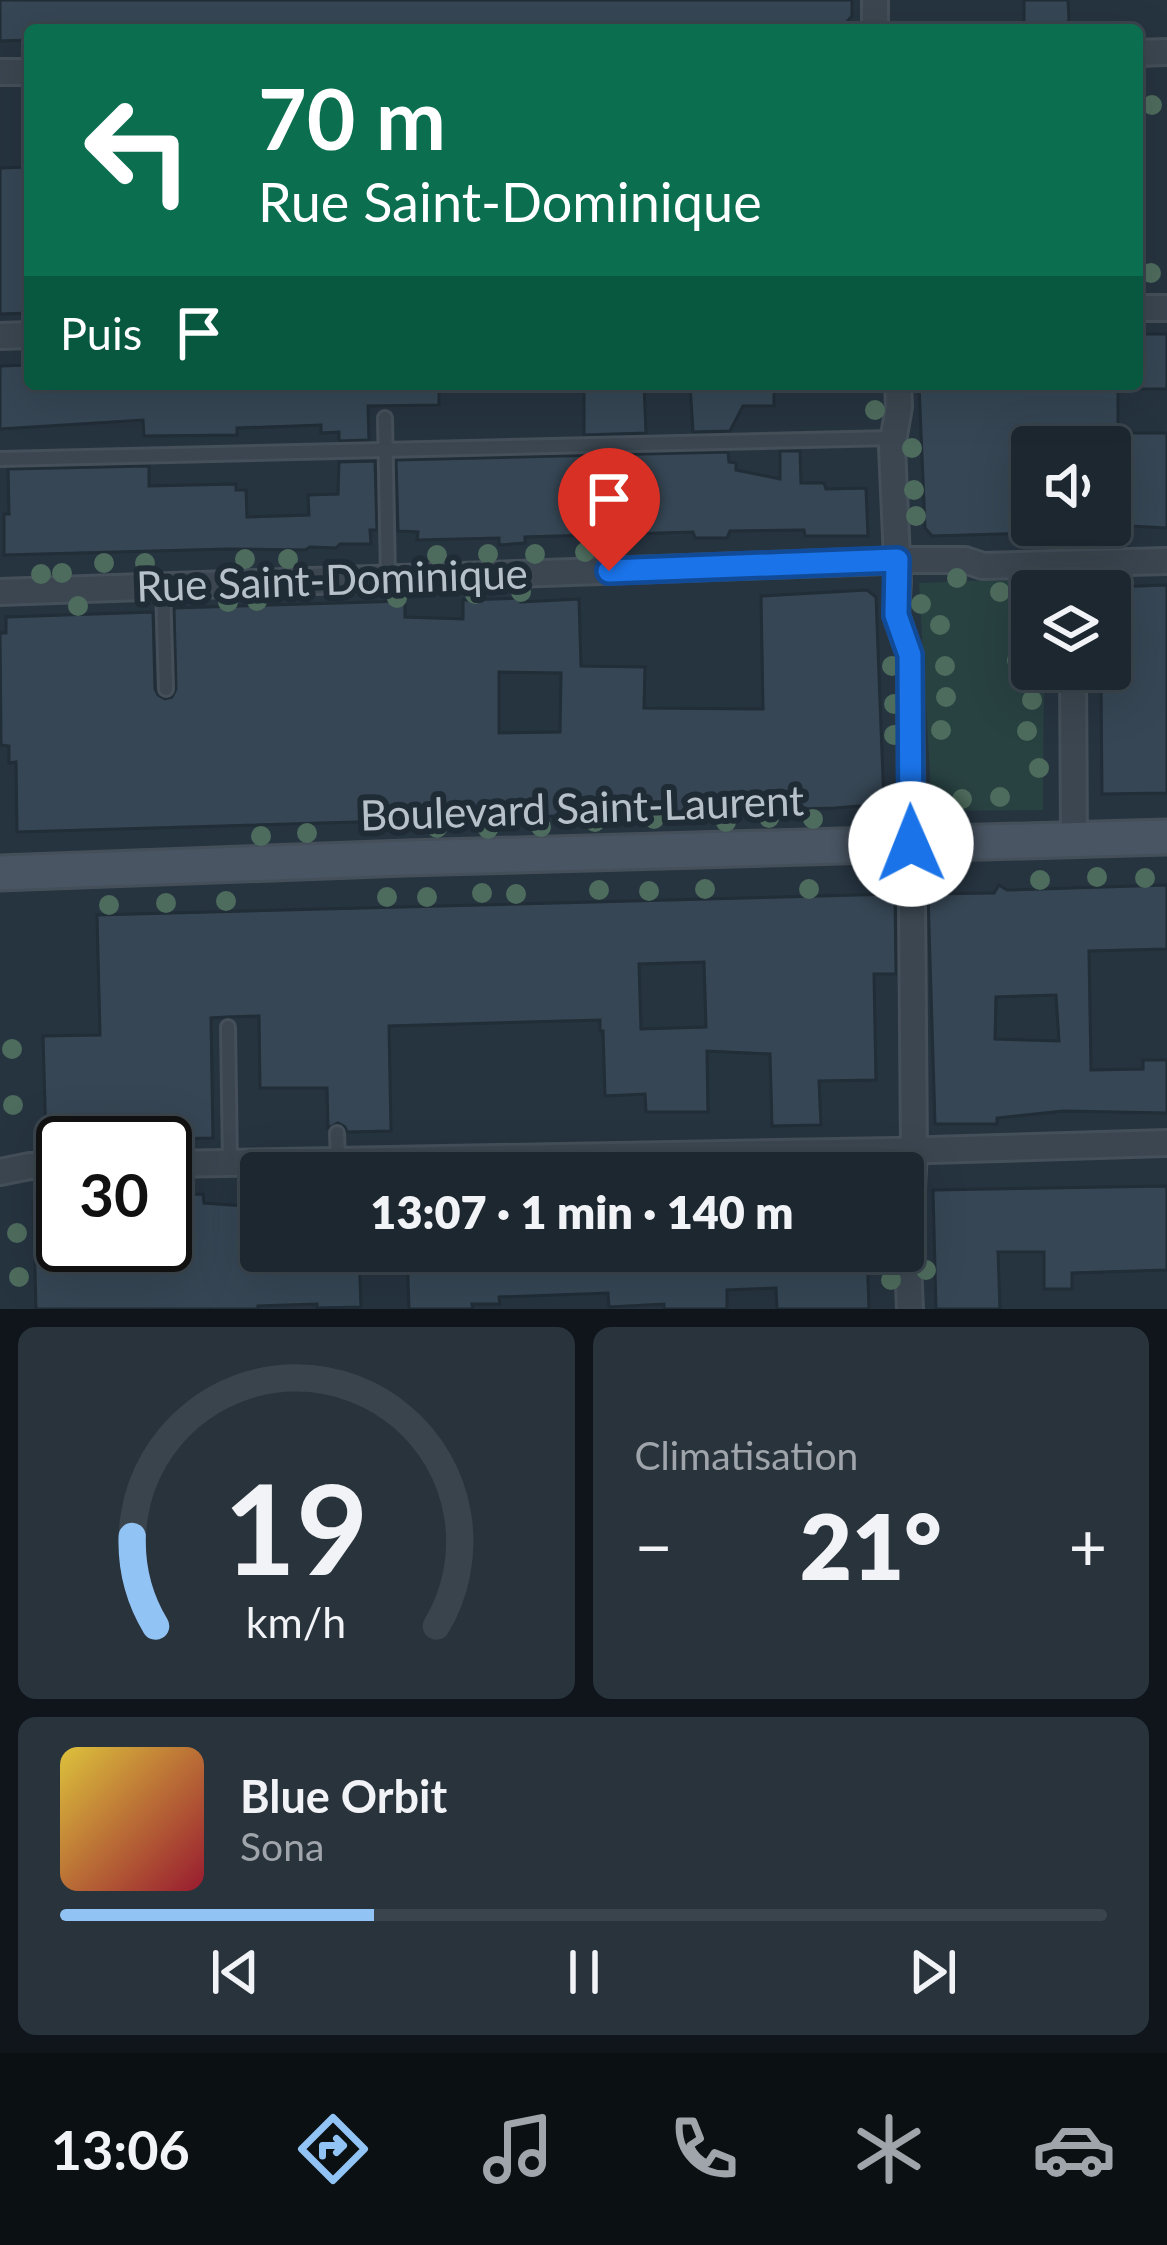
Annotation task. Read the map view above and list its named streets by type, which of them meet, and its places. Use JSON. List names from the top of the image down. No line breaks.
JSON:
{"streets":{"main road":["Boulevard Saint-Laurent"],"street":["Rue Saint-Dominique"]},"page":{"turn":["70 m","Rue Saint-Dominique"],"then":"Puis","limit":"30","trip":"13:07 · 1 min · 140 m","tile":"Climatisation","heat":["−","21°","+"],"song":["Blue Orbit","Sona"],"tabs":"13:06","gauge":["19","km/h"]}}
